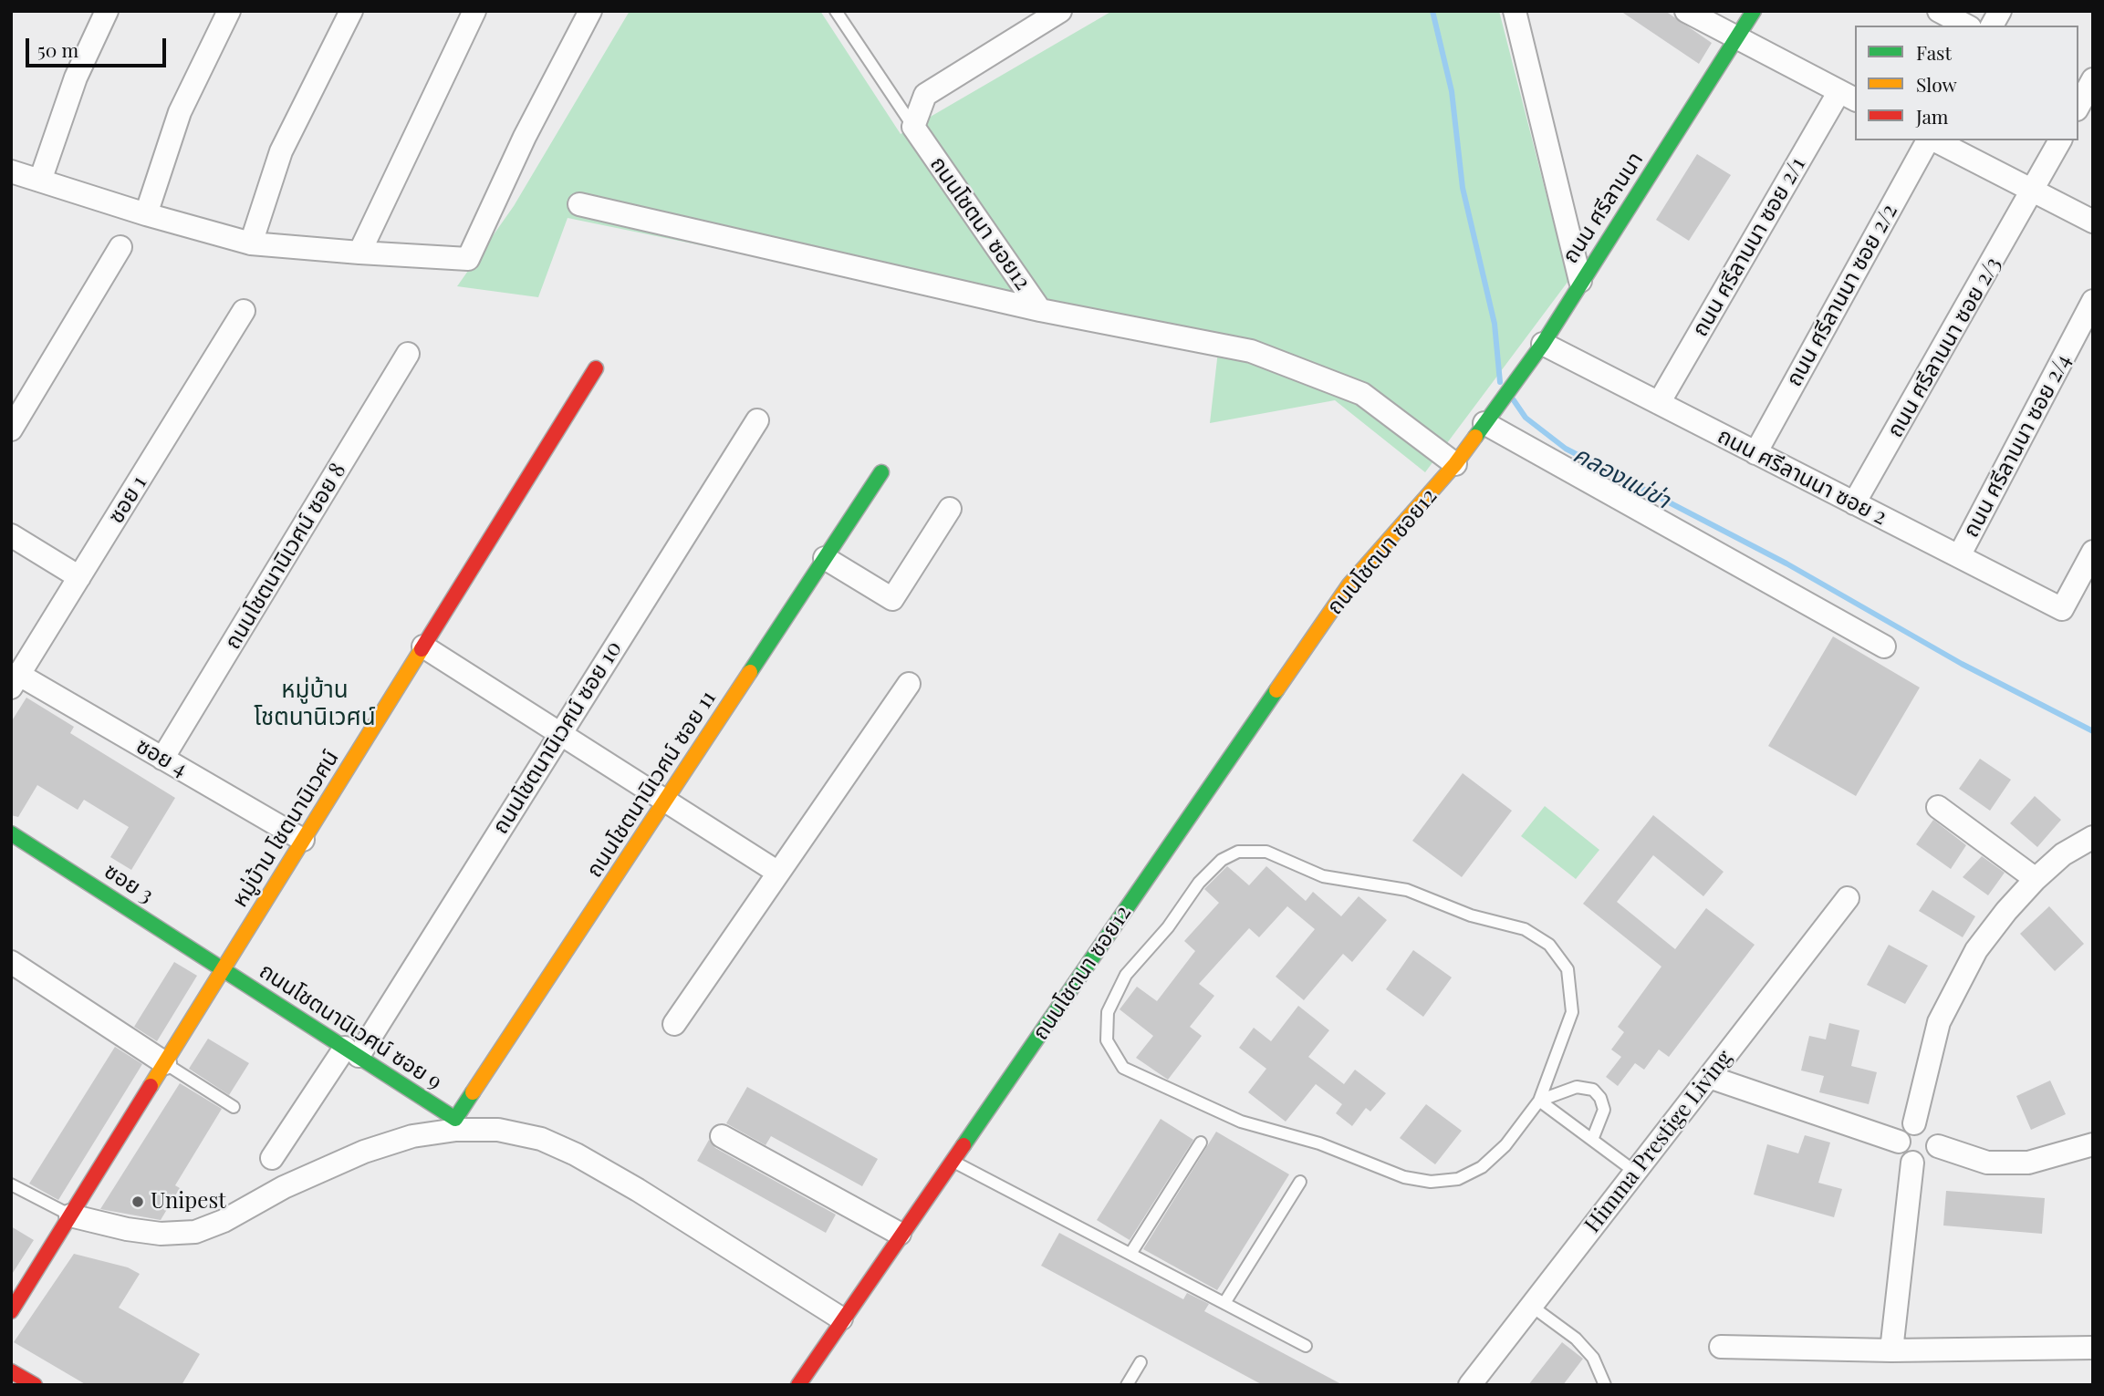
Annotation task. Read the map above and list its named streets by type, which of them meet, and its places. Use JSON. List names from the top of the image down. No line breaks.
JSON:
{"streets":{"street":["ถนน ศรีลานนา","ถนนโชตนา ซอย12","ถนน ศรีลานนา ซอย 2/1","ถนน ศรีลานนา ซอย 2/2","ถนน ศรีลานนา ซอย 2/3","ถนน ศรีลานนา ซอย 2/4","ถนน ศรีลานนา ซอย 2","ซอย 1","ถนนโชตนานิเวศน์ ซอย 8","ถนนโชตนานิเวศน์ ซอย 10","ซอย 4","ถนนโชตนานิเวศน์ ซอย 11","หมู่บ้าน โชตนานิเวศน์","ซอย 3","ถนนโชตนานิเวศน์ ซอย 9","Himma Prestige Living"]},"crossings":[["ถนน ศรีลานนา","ถนนโชตนา ซอย12"],["ถนน ศรีลานนา","ถนน ศรีลานนา ซอย 2"],["ถนน ศรีลานนา ซอย 2/1","ถนน ศรีลานนา ซอย 2"],["ถนน ศรีลานนา ซอย 2/2","ถนน ศรีลานนา ซอย 2"],["ถนน ศรีลานนา ซอย 2/3","ถนน ศรีลานนา ซอย 2"],["ถนน ศรีลานนา ซอย 2/4","ถนน ศรีลานนา ซอย 2"],["ซอย 1","ซอย 4"],["ถนนโชตนานิเวศน์ ซอย 8","ซอย 4"],["ถนนโชตนานิเวศน์ ซอย 10","ถนนโชตนานิเวศน์ ซอย 9"],["ซอย 4","หมู่บ้าน โชตนานิเวศน์"],["ถนนโชตนานิเวศน์ ซอย 11","ถนนโชตนานิเวศน์ ซอย 9"],["หมู่บ้าน โชตนานิเวศน์","ซอย 3"],["หมู่บ้าน โชตนานิเวศน์","ถนนโชตนานิเวศน์ ซอย 9"],["ซอย 3","ถนนโชตนานิเวศน์ ซอย 9"]],"districts":["หมู่บ้าน โชตนานิเวศน์"],"water":["คลองแม่ข่า"],"places":["Unipest"],"legend":["Fast","Slow","Jam"],"scale_bar":"50 m"}
